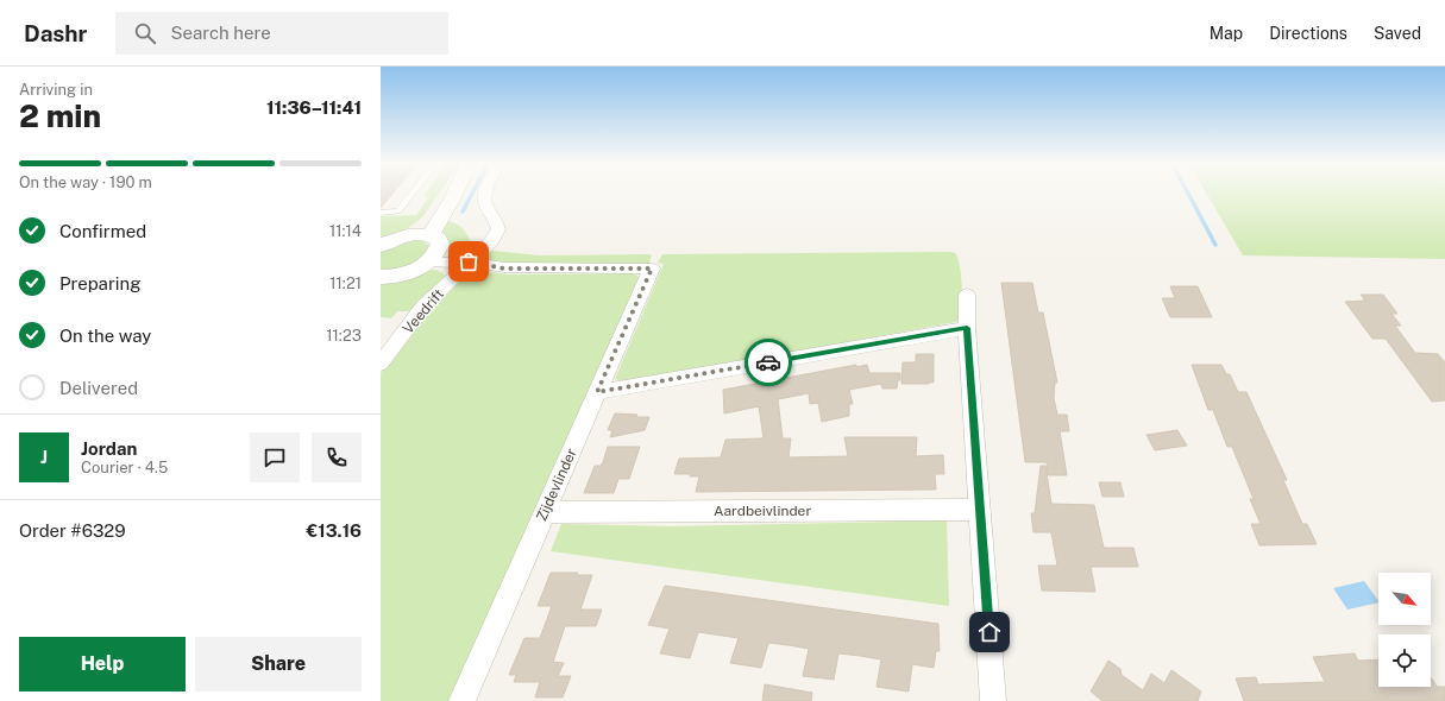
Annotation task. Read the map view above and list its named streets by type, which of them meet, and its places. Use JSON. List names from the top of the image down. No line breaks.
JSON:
{"streets":{"street":["Veedrift","Zijdevlinder","Aardbeivlinder"]},"crossings":[["Veedrift","Zijdevlinder"],["Zijdevlinder","Aardbeivlinder"]],"north":"bottom right","page":{"header":"Dashr","search":"Search here","nav":["Map","Directions","Saved"],"heading":["2 min","Arriving in","11:36–11:41"],"panel":["Jordan","Courier · 4.5","Order #6329","€13.16"],"bar":"On the way · 190 m","list":[["Confirmed","11:14"],["Preparing","11:21"],["On the way","11:23"],"Delivered"],"round":"J","buttons":["Help","Share"]}}
